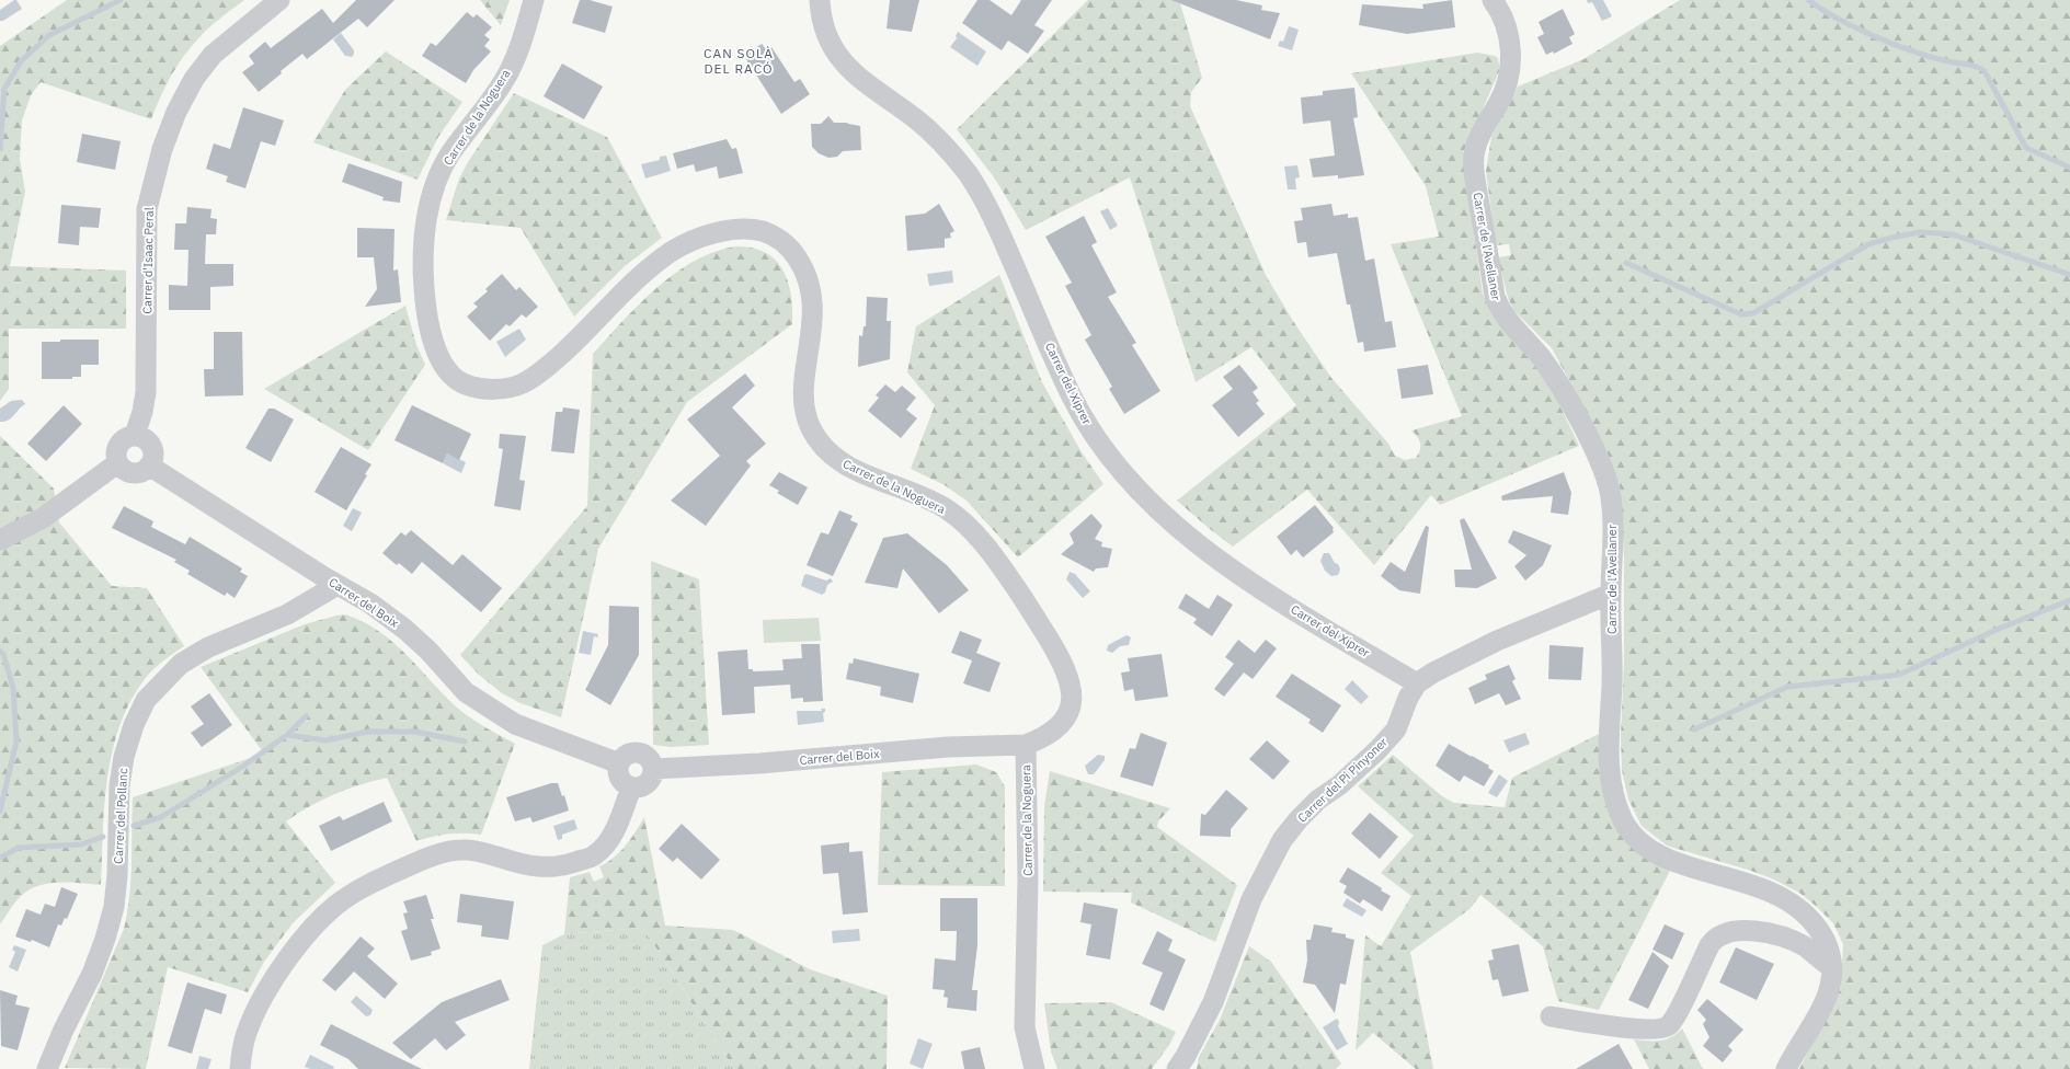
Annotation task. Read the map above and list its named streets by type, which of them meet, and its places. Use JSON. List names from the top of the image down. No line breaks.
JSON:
{"streets":{"street":["Carrer de la Noguera","Carrer de l'Avellaner","Carrer d'Isaac Peral","Carrer del Xiprer","Carrer del Boix","Carrer del Pi Pinyoner","Carrer del Pollanc"]},"crossings":[["Carrer de la Noguera","Carrer del Boix"],["Carrer de l'Avellaner","Carrer del Pi Pinyoner"],["Carrer d'Isaac Peral","Carrer del Boix"],["Carrer del Xiprer","Carrer del Pi Pinyoner"],["Carrer del Boix","Carrer del Pollanc"]],"districts":["CAN SOLÀ DEL RACÓ"]}
